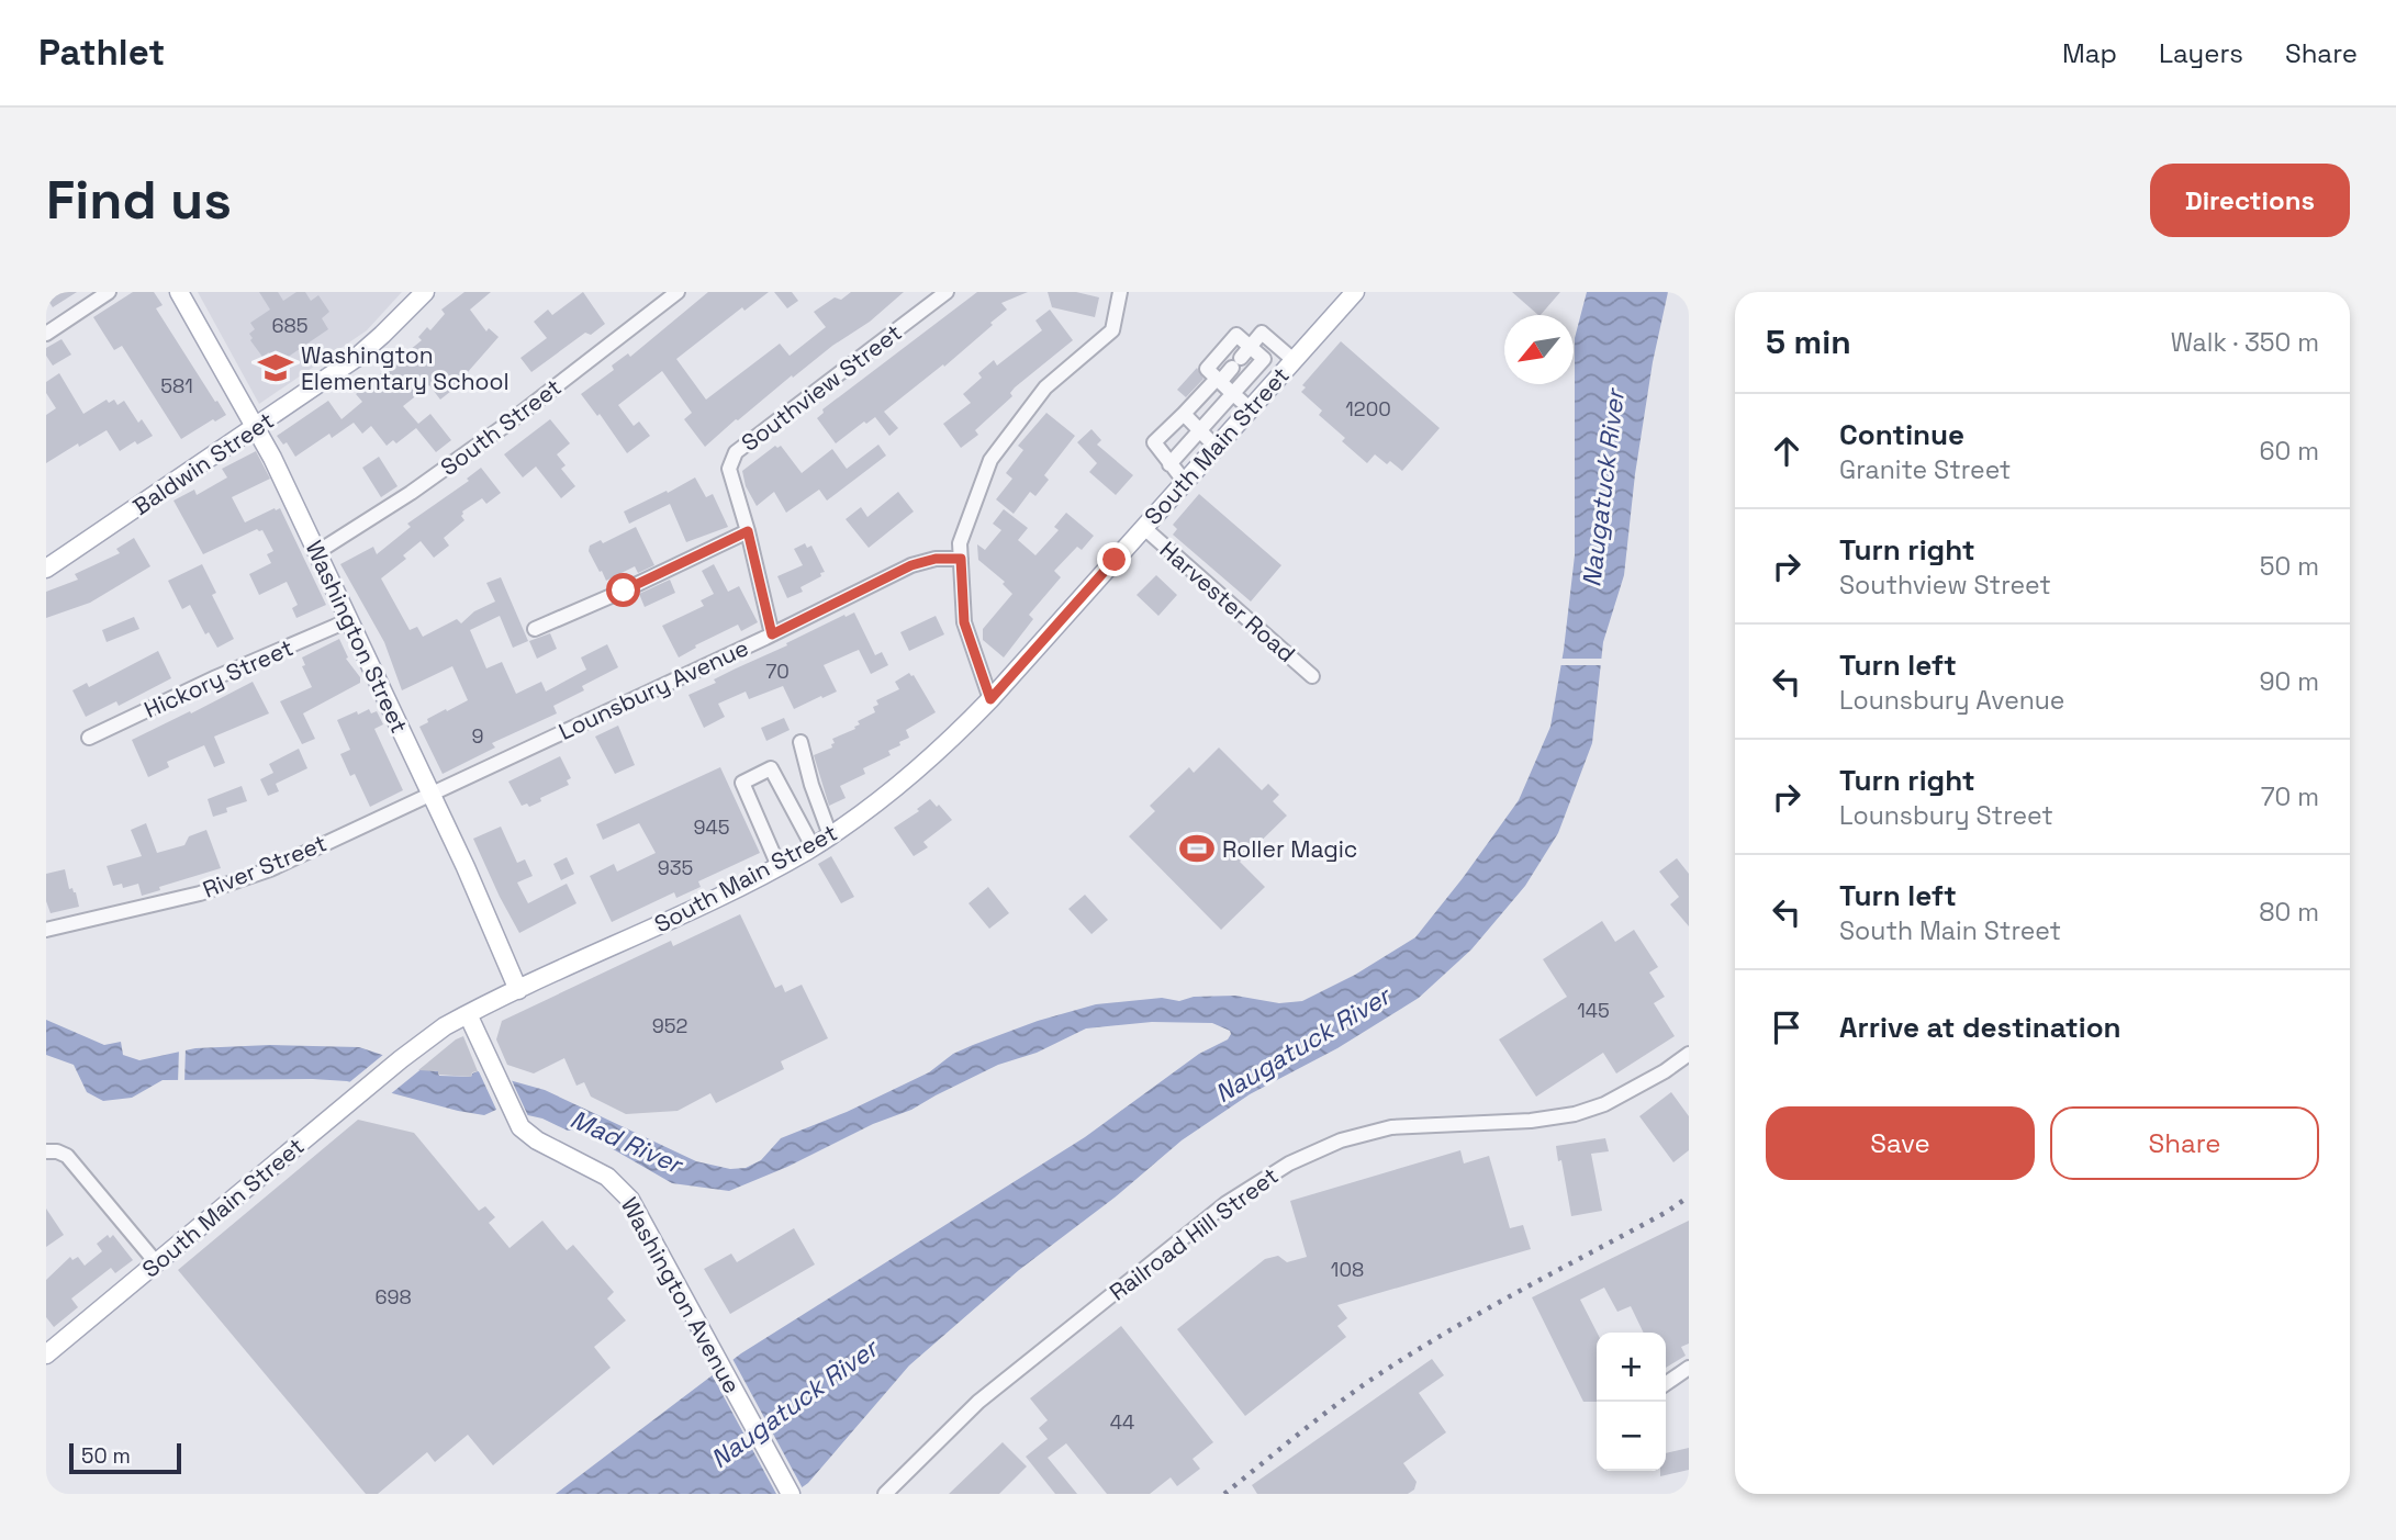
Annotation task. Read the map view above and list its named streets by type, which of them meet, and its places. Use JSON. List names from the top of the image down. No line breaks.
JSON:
{"streets":{"main road":["South Main Street","Baldwin Street","Washington Street","Washington Avenue"],"street":["Southview Street","South Street","Harvester Road","Hickory Street","Lounsbury Avenue","River Street","Railroad Hill Street"]},"crossings":[["Southview Street","Lounsbury Avenue"],["South Street","Washington Street"],["South Main Street","Harvester Road"],["South Main Street","Washington Street"],["South Main Street","Washington Avenue"],["Baldwin Street","Washington Street"],["Washington Street","Hickory Street"],["Washington Street","Lounsbury Avenue"],["Washington Street","River Street"],["Lounsbury Avenue","River Street"]],"water":["Naugatuck River","Mad River"],"places":{"school or university":["Washington Elementary School"],"sports":["Roller Magic"]},"house_numbers":["685","581","1200","70","9","945","935","145","952","108","698","44"],"scale_bar":"50 m","north":"bottom left","page":{"header":"Pathlet","nav":["Map","Layers","Share"],"buttons":["Directions",["Save","Share"]],"title":"Find us","heading":["5 min","Walk · 350 m"],"list":[["Continue","Granite Street","60 m"],["Turn right","Southview Street","50 m"],["Turn left","Lounsbury Avenue","90 m"],["Turn right","Lounsbury Street","70 m"],["Turn left","South Main Street","80 m"],"Arrive at destination"],"map_buttons":["+","−"],"scale":"50 m"}}
